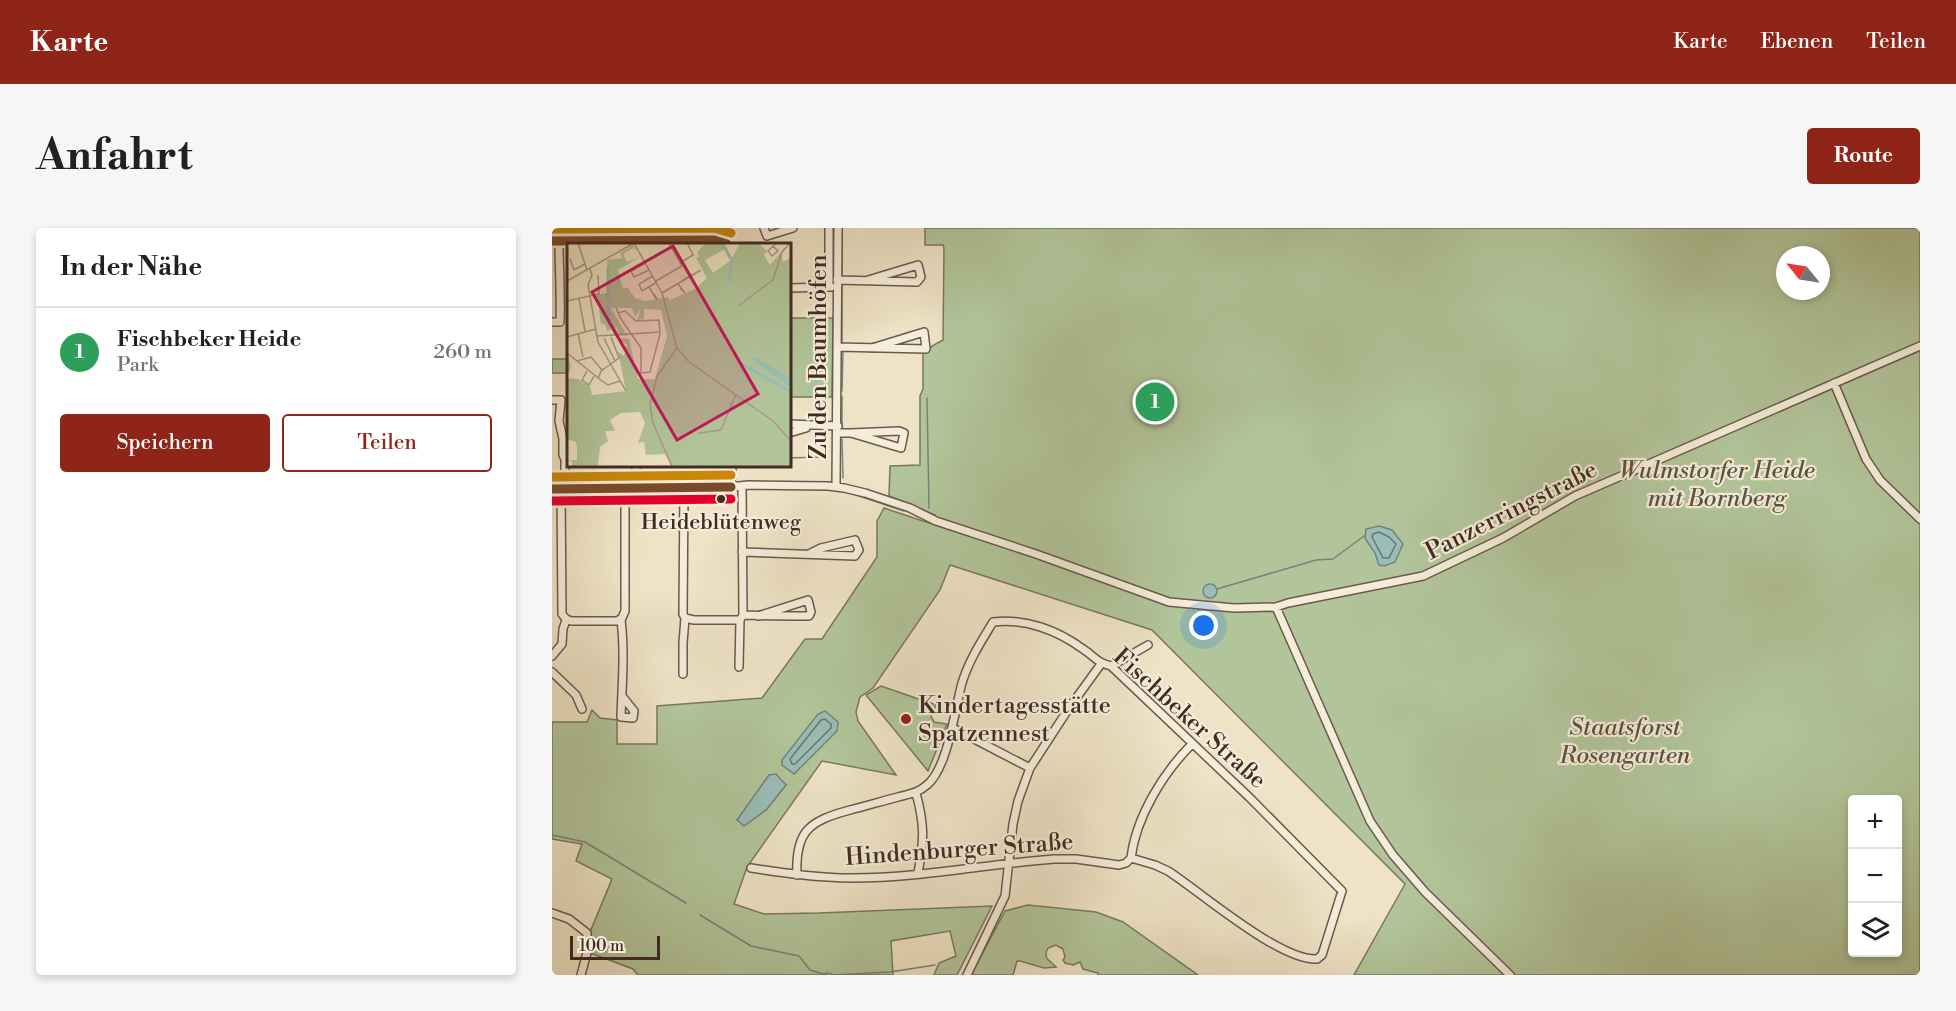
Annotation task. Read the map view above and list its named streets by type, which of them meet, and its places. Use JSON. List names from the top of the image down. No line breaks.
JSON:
{"streets":{"street":["Zu den Baumhöfen","Panzerringstraße","Fischbeker Straße","Hindenburger Straße"]},"crossings":[["Zu den Baumhöfen","Panzerringstraße"],["Fischbeker Straße","Hindenburger Straße"]],"parks":["Wulmstorfer Heide mit Bornberg","Staatsforst Rosengarten"],"places":["Heideblütenweg","Kindertagesstätte Spatzennest"],"scale_bar":"100 m","north":"top left","page":{"header":"Karte","nav":["Karte","Ebenen","Teilen"],"buttons":["Route",["Speichern","Teilen"]],"title":"Anfahrt","heading":"In der Nähe","list":[{"mark":"1","name":"Fischbeker Heide","note":"Park","value":"260 m"}],"pins":"1","map_buttons":["+","−"],"scale":"100 m"}}
